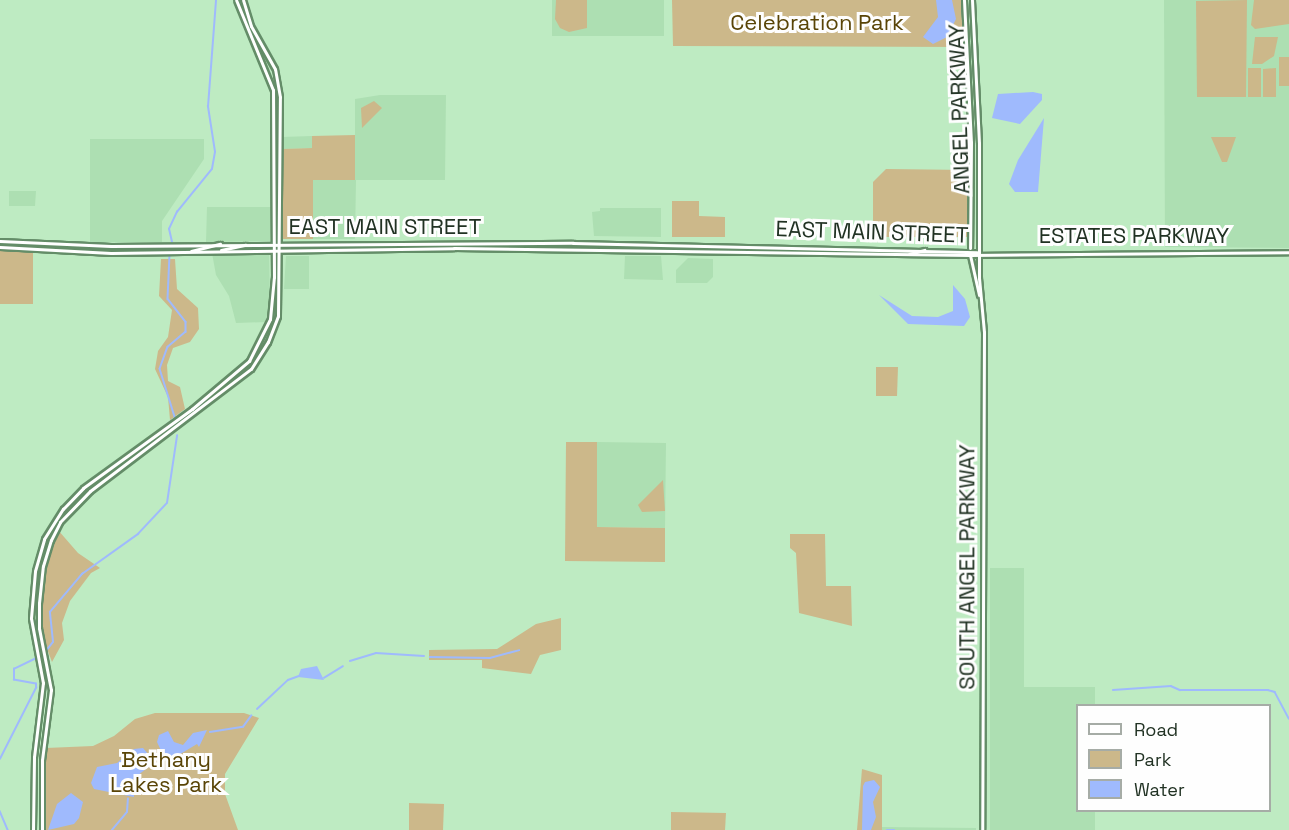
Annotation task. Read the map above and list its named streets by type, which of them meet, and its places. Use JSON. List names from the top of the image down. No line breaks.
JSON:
{"streets":{"main road":["ANGEL PARKWAY","EAST MAIN STREET","ESTATES PARKWAY","SOUTH ANGEL PARKWAY"]},"crossings":[["ANGEL PARKWAY","EAST MAIN STREET"],["ANGEL PARKWAY","ESTATES PARKWAY"],["ANGEL PARKWAY","SOUTH ANGEL PARKWAY"],["EAST MAIN STREET","ESTATES PARKWAY"]],"parks":["Celebration Park","Bethany Lakes Park"],"legend":["Road","Park","Water"]}
